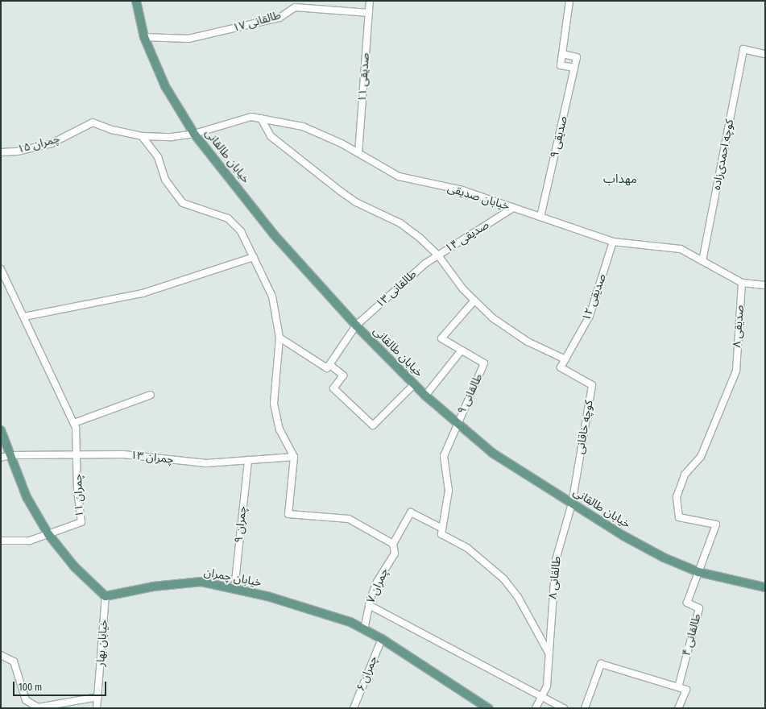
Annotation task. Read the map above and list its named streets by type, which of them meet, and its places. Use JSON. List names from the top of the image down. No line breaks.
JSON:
{"streets":{"main road":["خیابان طالقانی","خیابان چمران"],"street":["طالقانی ۱۷","صدیقی ۱۱","صدیقی ۹","چمران ۱۵","کوچه احمدی‌زاده","خیابان صدیقی","صدیقی ۱۴","طالقانی ۱۳","صدیقی ۱۲","صدیقی ۸","طالقانی ۹","کوچه خاقانی","چمران ۱۳","چمران ۱۱","چمران ۹","طالقانی ۸","چمران ۷","طالقانی ۴","خیابان بهار","چمران ۶"]},"crossings":[["طالقانی ۱۷","صدیقی ۱۱"],["طالقانی ۱۷","خیابان طالقانی"],["صدیقی ۱۱","خیابان صدیقی"],["صدیقی ۹","خیابان صدیقی"],["چمران ۱۵","خیابان صدیقی"],["کوچه احمدی‌زاده","خیابان صدیقی"],["خیابان طالقانی","خیابان صدیقی"],["خیابان طالقانی","طالقانی ۱۳"],["خیابان طالقانی","صدیقی ۸"],["خیابان طالقانی","طالقانی ۹"],["خیابان طالقانی","کوچه خاقانی"],["خیابان طالقانی","طالقانی ۸"],["خیابان طالقانی","طالقانی ۴"],["خیابان صدیقی","صدیقی ۱۴"],["خیابان صدیقی","صدیقی ۱۲"],["خیابان صدیقی","صدیقی ۸"],["صدیقی ۱۴","طالقانی ۱۳"],["صدیقی ۱۲","کوچه خاقانی"],["صدیقی ۸","طالقانی ۴"],["کوچه خاقانی","طالقانی ۸"],["چمران ۱۳","چمران ۱۱"],["چمران ۱۳","چمران ۹"],["چمران ۹","خیابان چمران"],["خیابان چمران","چمران ۷"],["خیابان چمران","خیابان بهار"],["خیابان چمران","چمران ۶"]],"districts":["مهداب"],"scale_bar":"100 m"}
